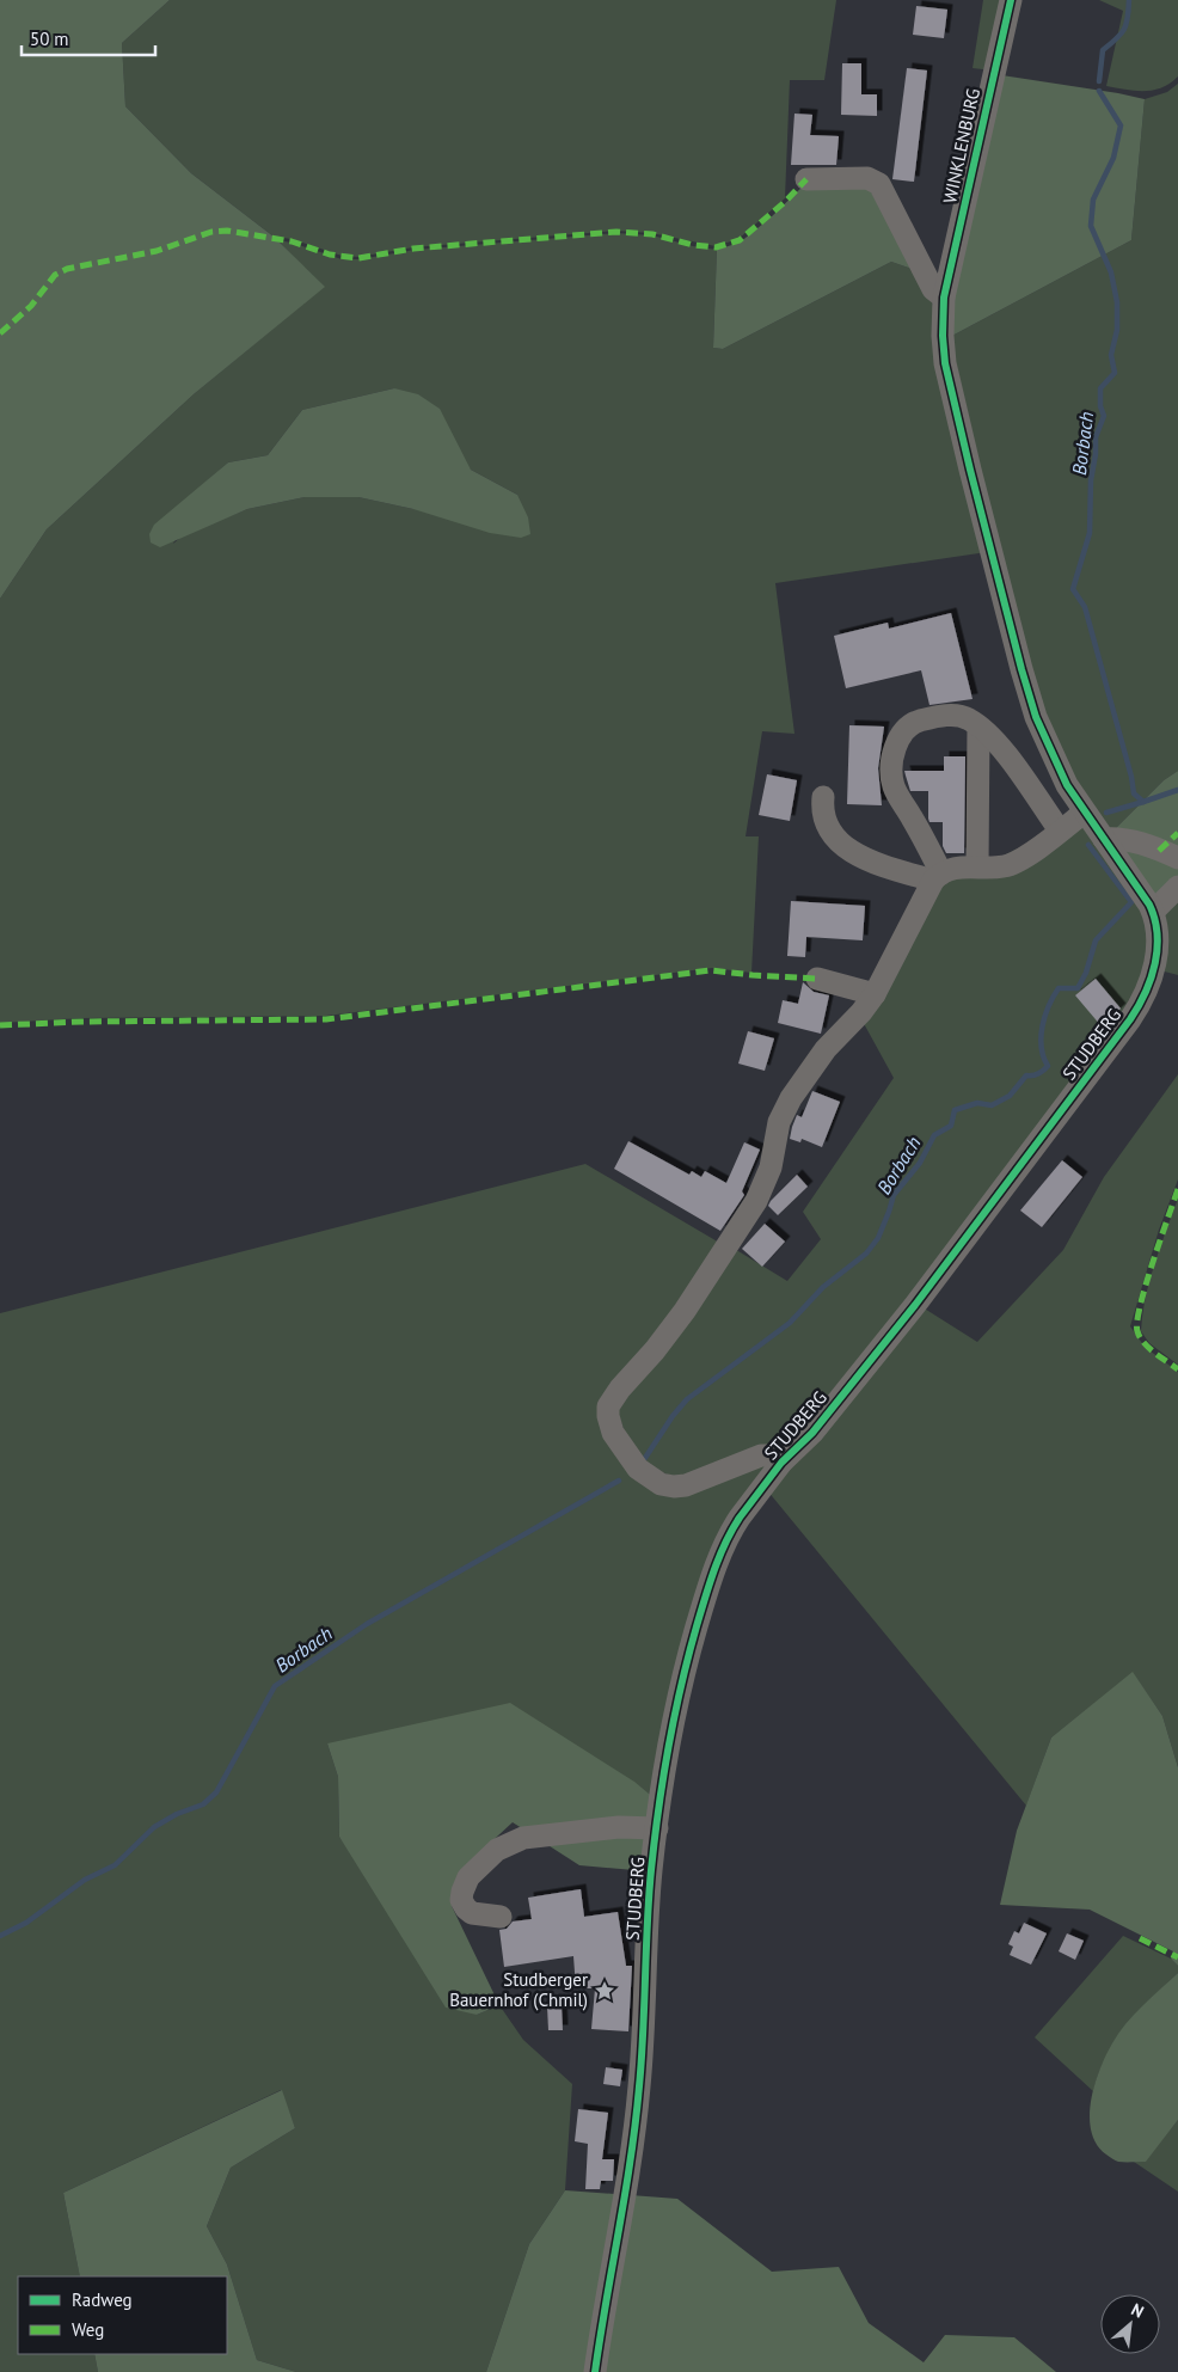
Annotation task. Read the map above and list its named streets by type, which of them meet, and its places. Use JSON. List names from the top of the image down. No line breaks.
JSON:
{"streets":{"street":["WINKLENBURG","STUDBERG"]},"crossings":[["WINKLENBURG","STUDBERG"]],"water":["Borbach"],"places":{"place":["Studberger Bauernhof (Chmil)"]},"legend":["Radweg","Weg"],"scale_bar":"50 m","north":"top right"}
